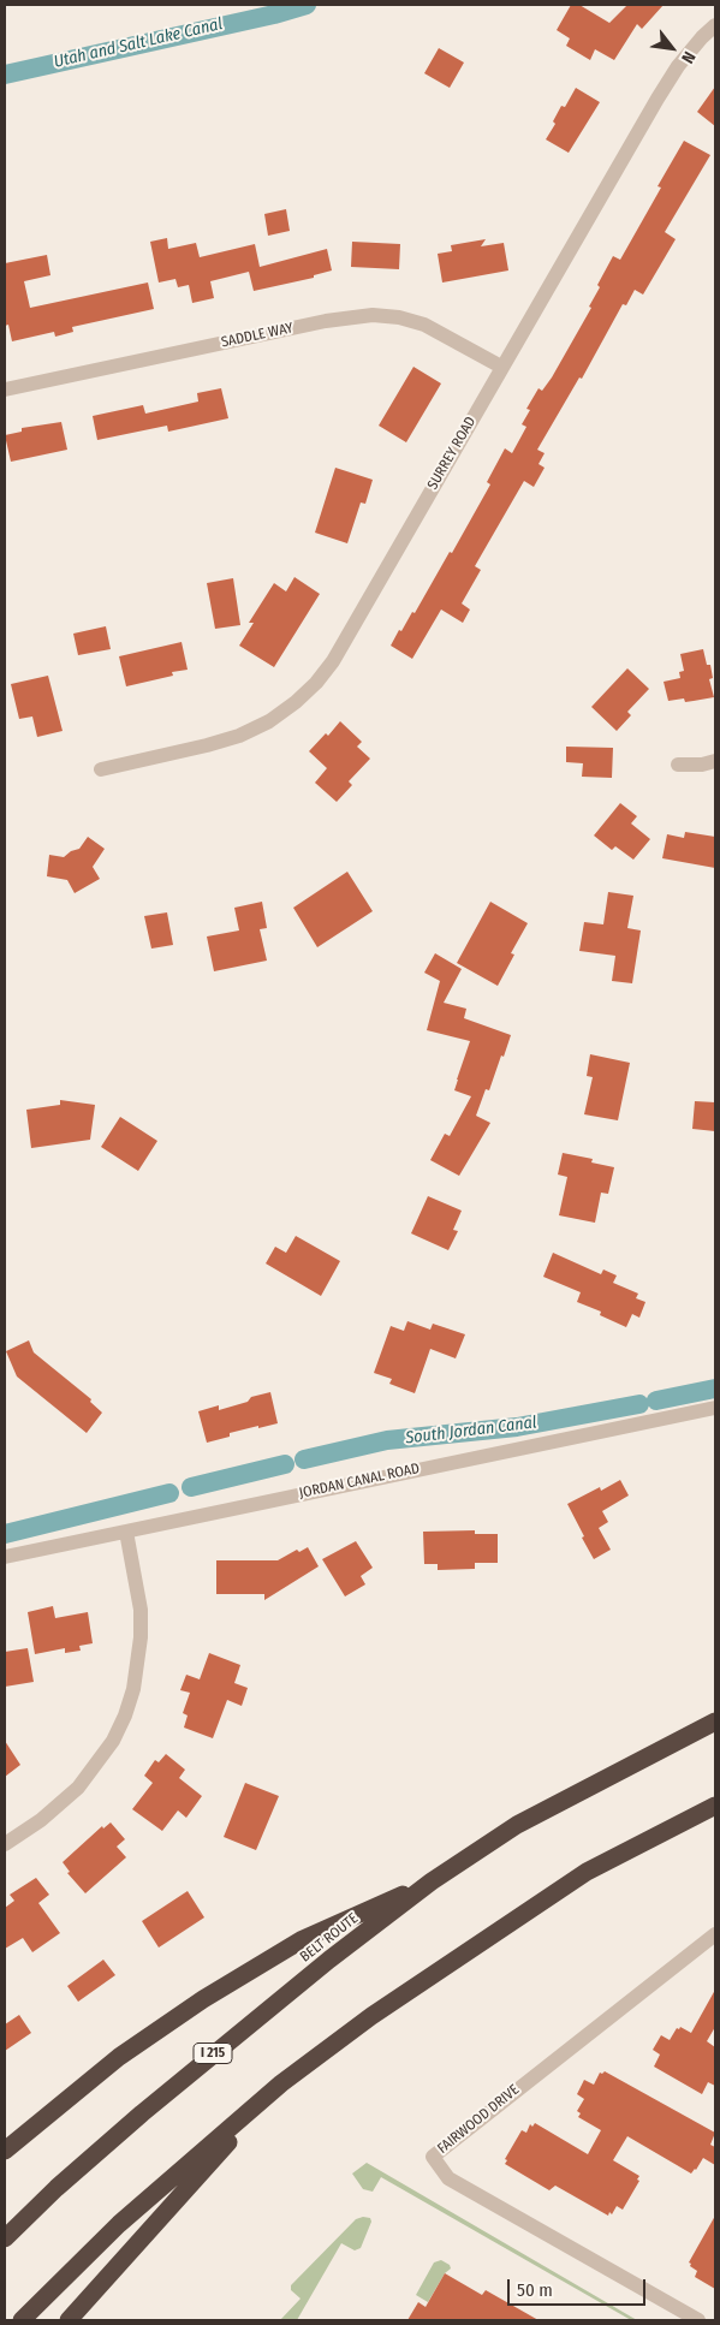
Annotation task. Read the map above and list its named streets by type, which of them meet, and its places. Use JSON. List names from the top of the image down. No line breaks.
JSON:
{"streets":{"highway":["BELT ROUTE","I 215"],"street":["SADDLE WAY","SURREY ROAD","JORDAN CANAL ROAD","FAIRWOOD DRIVE"]},"crossings":[["SADDLE WAY","SURREY ROAD"]],"water":["Utah and Salt Lake Canal","South Jordan Canal"],"scale_bar":"50 m","north":"bottom right"}
